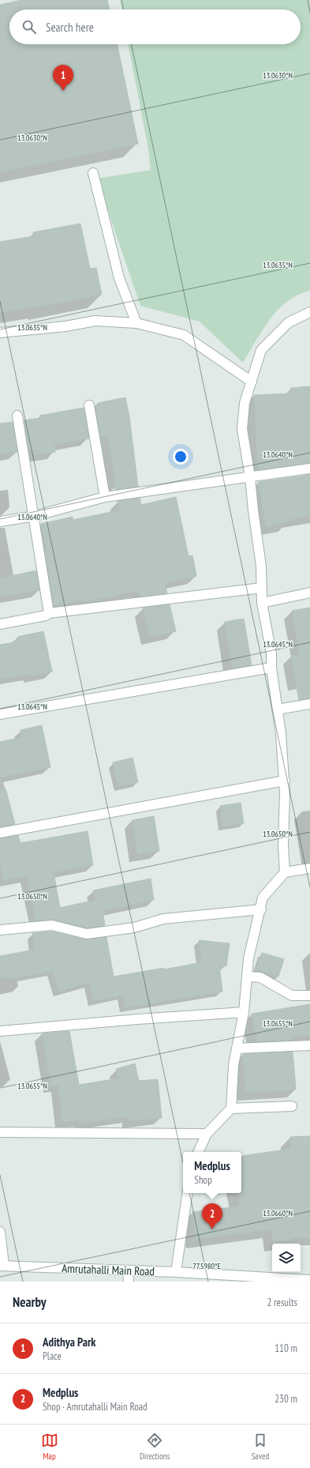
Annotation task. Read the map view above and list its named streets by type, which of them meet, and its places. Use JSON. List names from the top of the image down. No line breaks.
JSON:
{"streets":{"street":["Amrutahalli Main Road"]},"page":{"search":"Search here","pins":["1","2"],"popup":["Medplus","Shop"],"heading":["Nearby","2 results"],"list":[{"mark":"1","name":"Adithya Park","note":"Place","value":"110 m"},{"mark":"2","name":"Medplus","note":"Shop · Amrutahalli Main Road","value":"230 m"}],"nav":["Map","Directions","Saved"]},"coordinates":["13.0630°N","13.0635°N","13.0640°N","13.0645°N","13.0650°N","13.0655°N","13.0660°N","77.5980°E"]}
